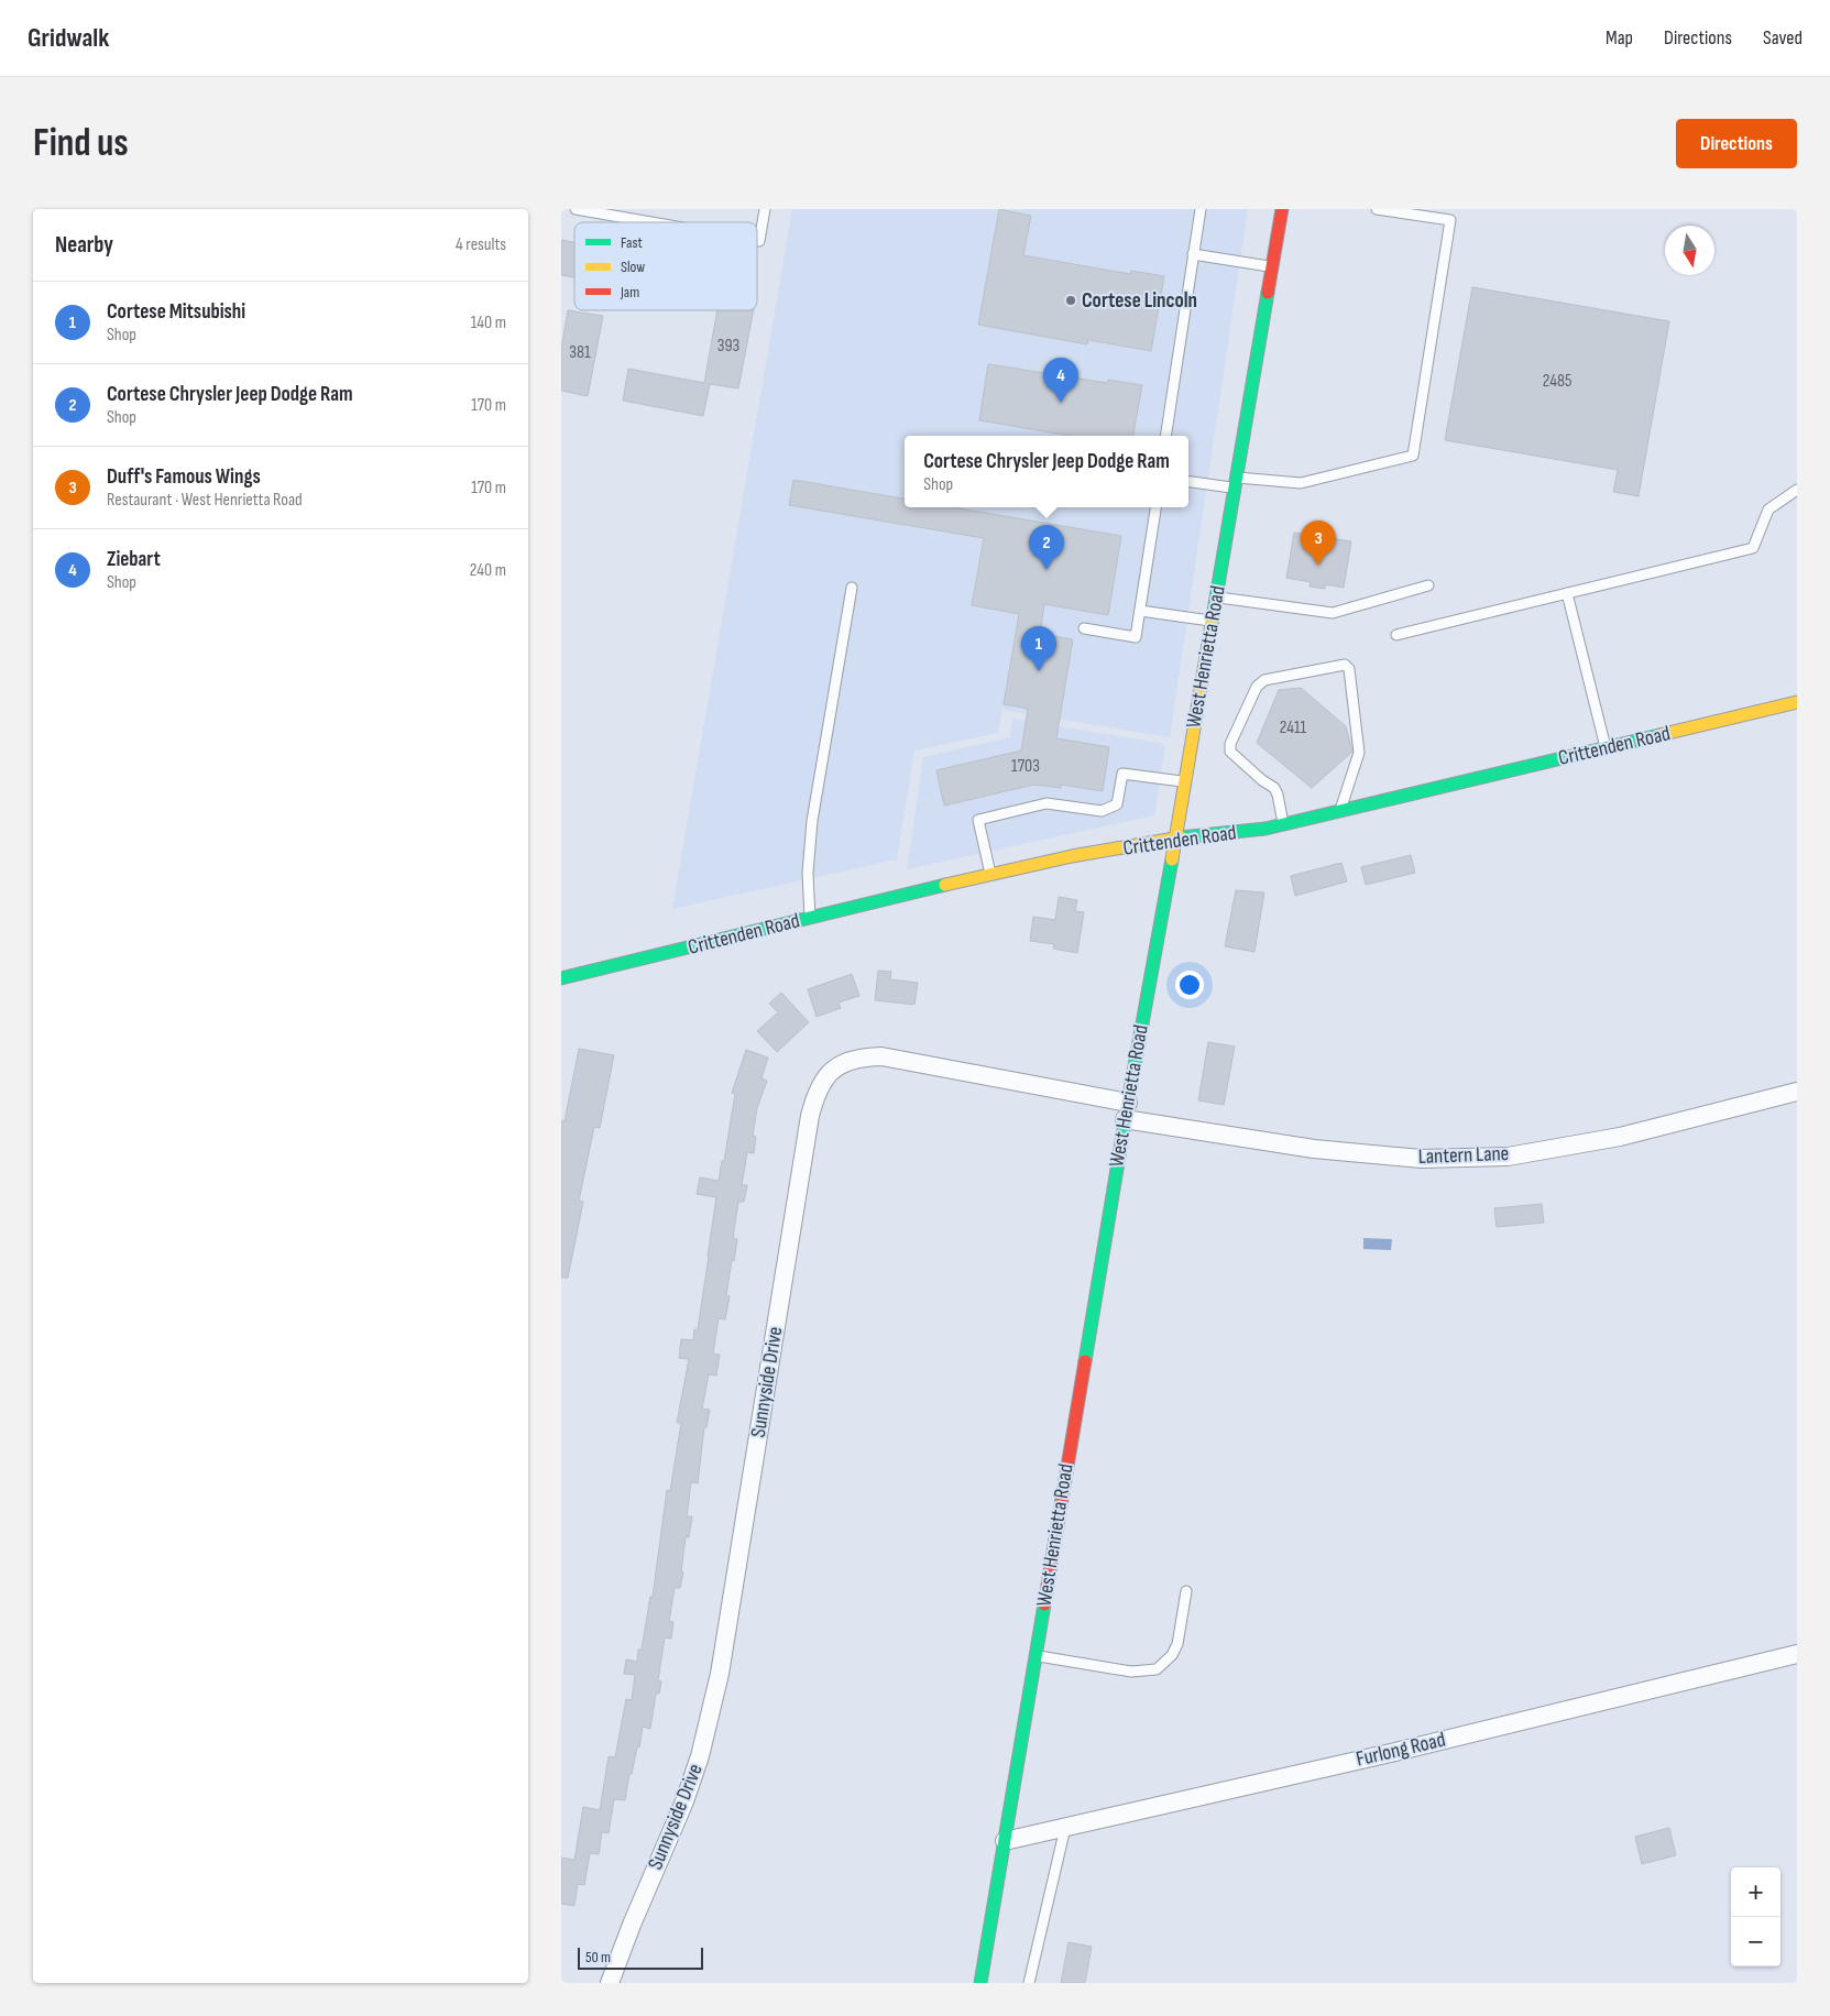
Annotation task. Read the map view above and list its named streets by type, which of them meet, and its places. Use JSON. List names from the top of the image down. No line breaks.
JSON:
{"streets":{"main road":["West Henrietta Road","Crittenden Road"],"street":["Lantern Lane","Sunnyside Drive","Furlong Road"]},"crossings":[["West Henrietta Road","Crittenden Road"],["West Henrietta Road","Lantern Lane"],["West Henrietta Road","Sunnyside Drive"],["West Henrietta Road","Furlong Road"],["Lantern Lane","Sunnyside Drive"]],"places":["Cortese Lincoln"],"house_numbers":["393","381","2485","2411","1703"],"legend":["Fast","Slow","Jam"],"scale_bar":"50 m","north":"bottom","page":{"header":"Gridwalk","nav":["Map","Directions","Saved"],"buttons":"Directions","title":"Find us","heading":["Nearby","4 results"],"list":[{"mark":"1","name":"Cortese Mitsubishi","note":"Shop","value":"140 m"},{"mark":"2","name":"Cortese Chrysler Jeep Dodge Ram","note":"Shop","value":"170 m"},{"mark":"3","name":"Duff's Famous Wings","note":"Restaurant · West Henrietta Road","value":"170 m"},{"mark":"4","name":"Ziebart","note":"Shop","value":"240 m"}],"pins":["4","3","2","1"],"popup":["Cortese Chrysler Jeep Dodge Ram","Shop"],"map_buttons":["+","−"],"scale":"50 m"}}
